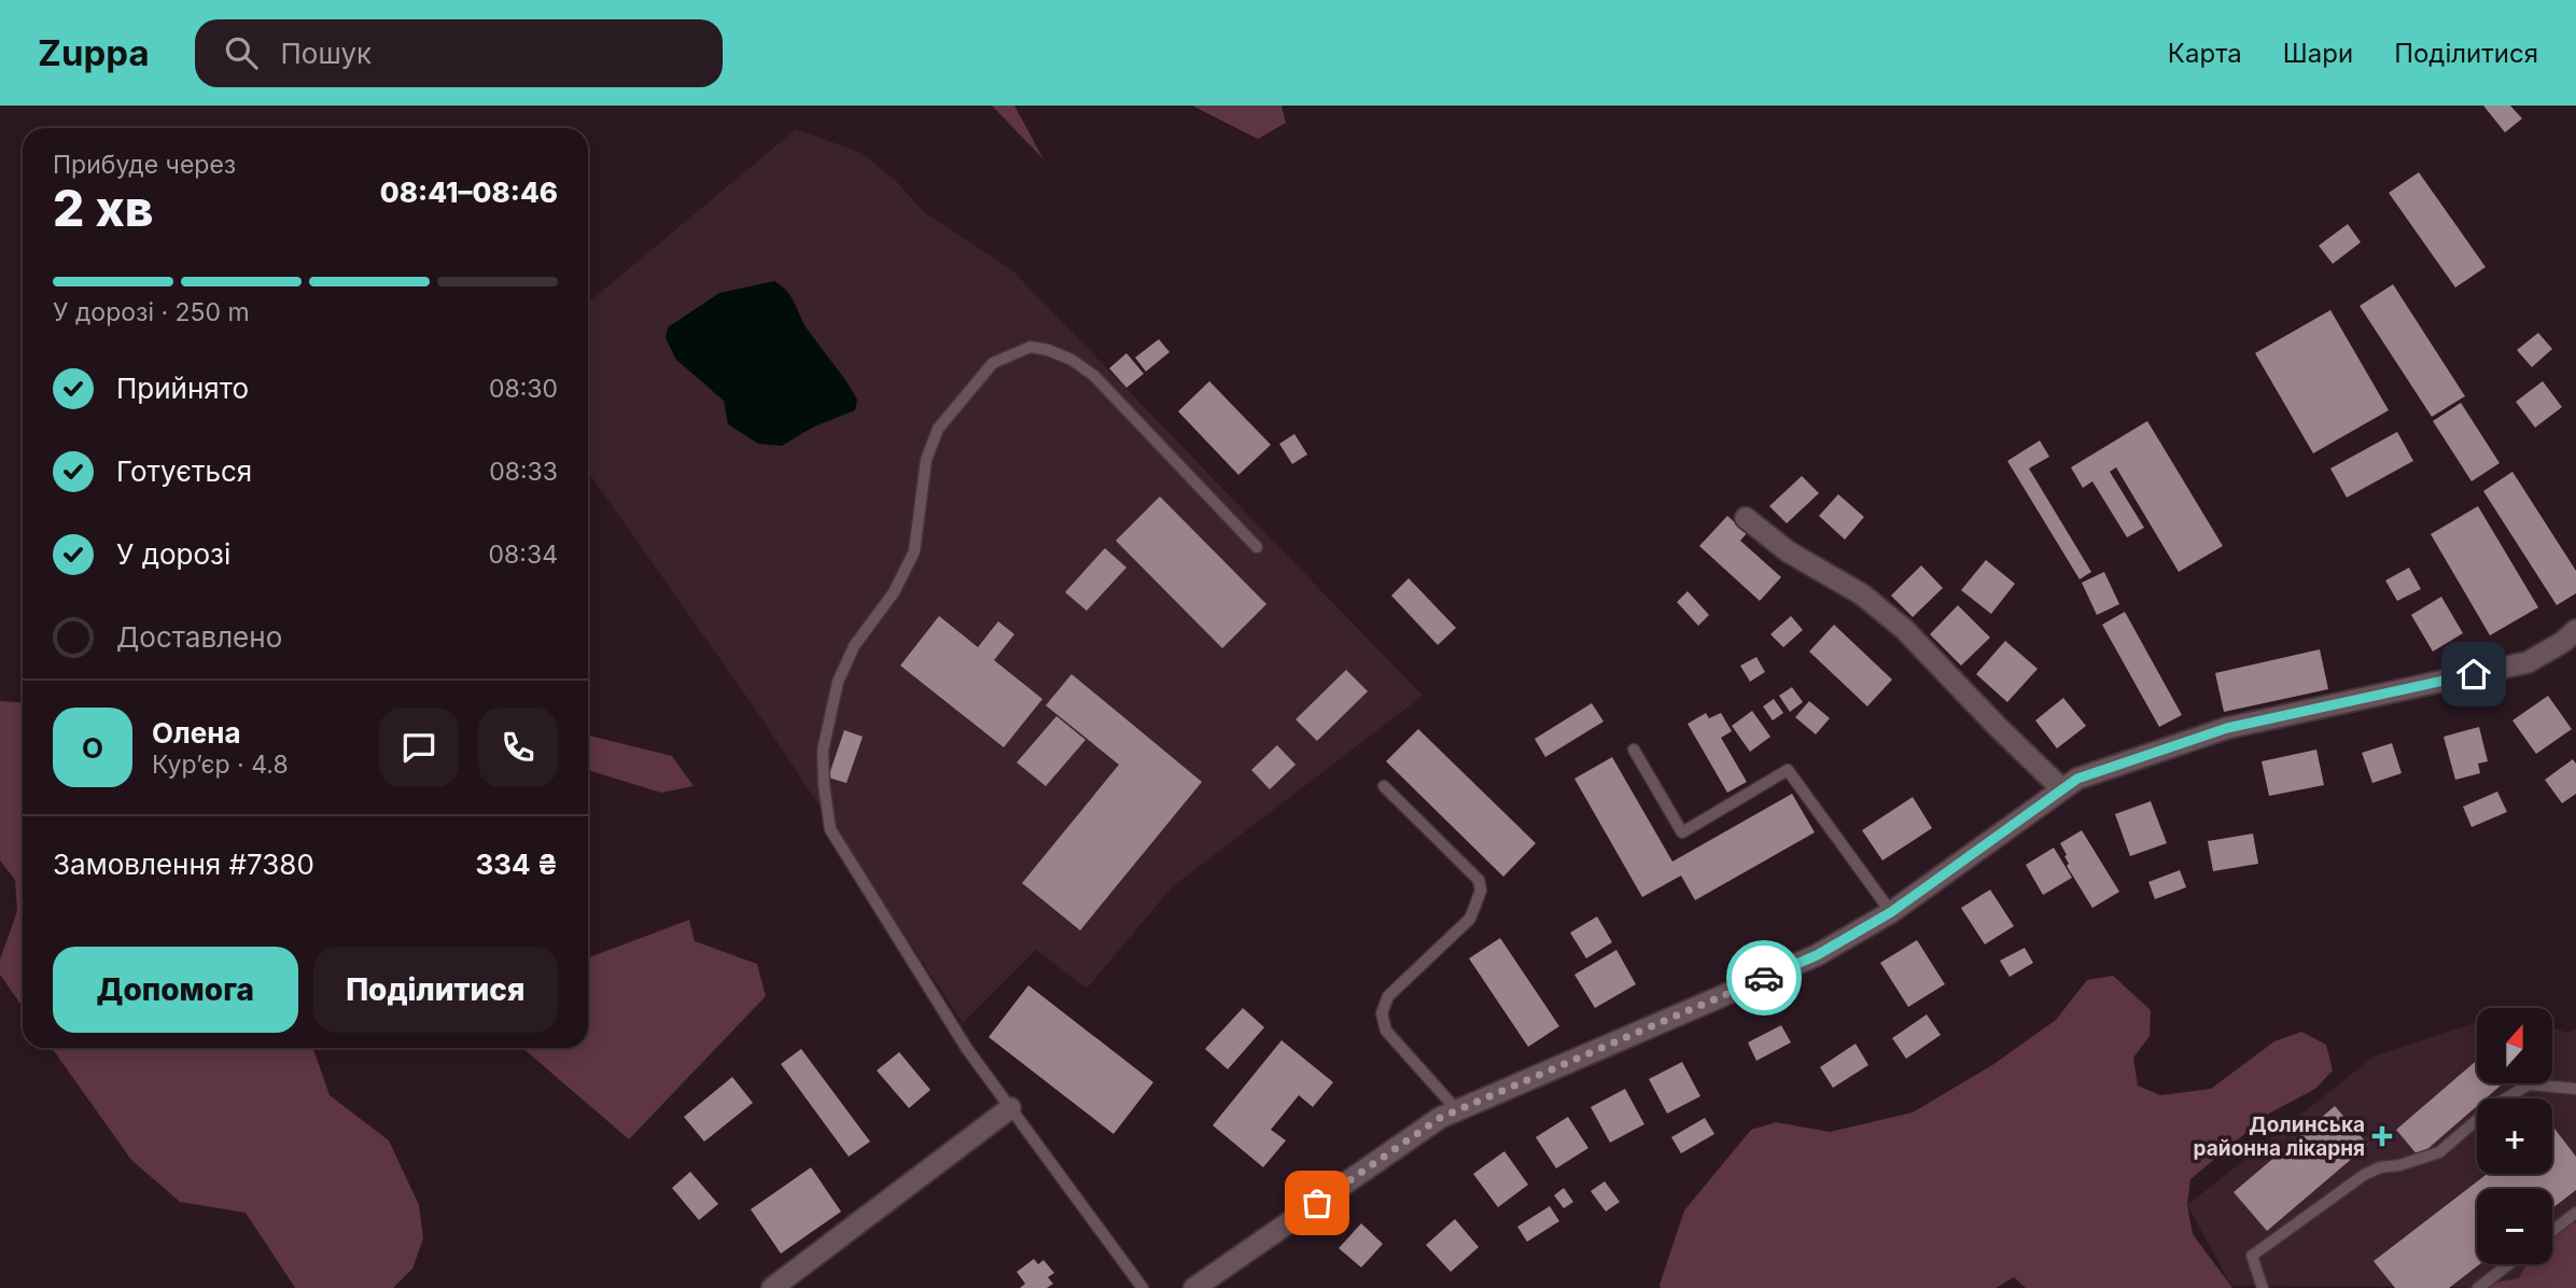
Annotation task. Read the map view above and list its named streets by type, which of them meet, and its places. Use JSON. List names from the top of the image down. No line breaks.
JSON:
{"places":{"health":["Долинська районна лікарня"]},"north":"top","page":{"header":"Zuppa","search":"Пошук","nav":["Карта","Шари","Поділитися"],"heading":["2 хв","Прибуде через","08:41–08:46"],"panel":["Олена","Кур’єр · 4.8","Замовлення #7380","334 ₴"],"bar":"У дорозі · 250 m","list":[["Прийнято","08:30"],["Готується","08:33"],["У дорозі","08:34"],"Доставлено"],"round":"О","buttons":["Допомога","Поділитися"],"map_buttons":["+","−"]}}
